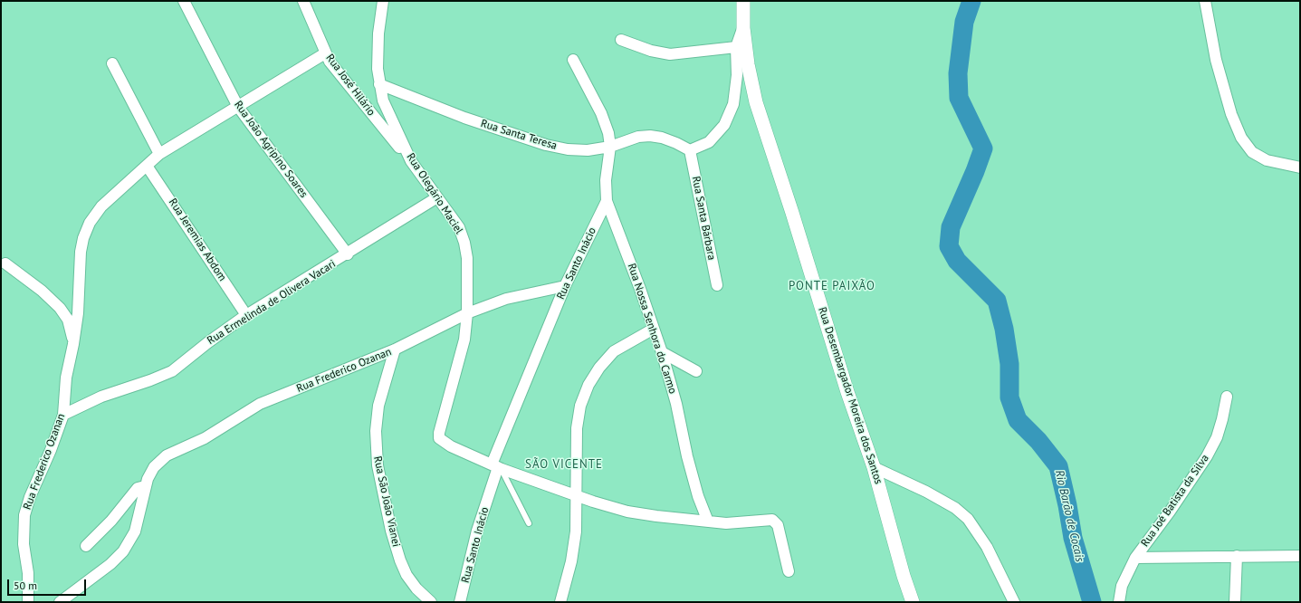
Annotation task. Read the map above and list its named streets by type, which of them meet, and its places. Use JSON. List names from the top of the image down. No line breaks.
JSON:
{"streets":{"street":["Rua José Hilário","Rua Santa Teresa","Rua João Agripino Soares","Rua Olegário Maciel","Rua Santa Bárbara","Rua Jeremias Abdom","Rua Santo Inácio","Rua Ermelinda de Olivera Vacari","Rua Nossa Senhora do Carmo","Rua Frederico Ozanan","Rua Desembargador Moreira dos Santos","Rua Joé Batista da Silva","Rua São João Vianei"]},"crossings":[["Rua José Hilário","Rua Olegário Maciel"],["Rua Santa Teresa","Rua Olegário Maciel"],["Rua Santa Teresa","Rua Santa Bárbara"],["Rua Santa Teresa","Rua Santo Inácio"],["Rua João Agripino Soares","Rua Ermelinda de Olivera Vacari"],["Rua Olegário Maciel","Rua Santo Inácio"],["Rua Olegário Maciel","Rua Ermelinda de Olivera Vacari"],["Rua Olegário Maciel","Rua Frederico Ozanan"],["Rua Jeremias Abdom","Rua Ermelinda de Olivera Vacari"],["Rua Santo Inácio","Rua Nossa Senhora do Carmo"],["Rua Santo Inácio","Rua Frederico Ozanan"],["Rua Ermelinda de Olivera Vacari","Rua Frederico Ozanan"],["Rua Frederico Ozanan","Rua São João Vianei"]],"districts":["PONTE PAIXÃO","SÃO VICENTE"],"water":["Rio Barão de Cocais"],"scale_bar":"50 m"}
